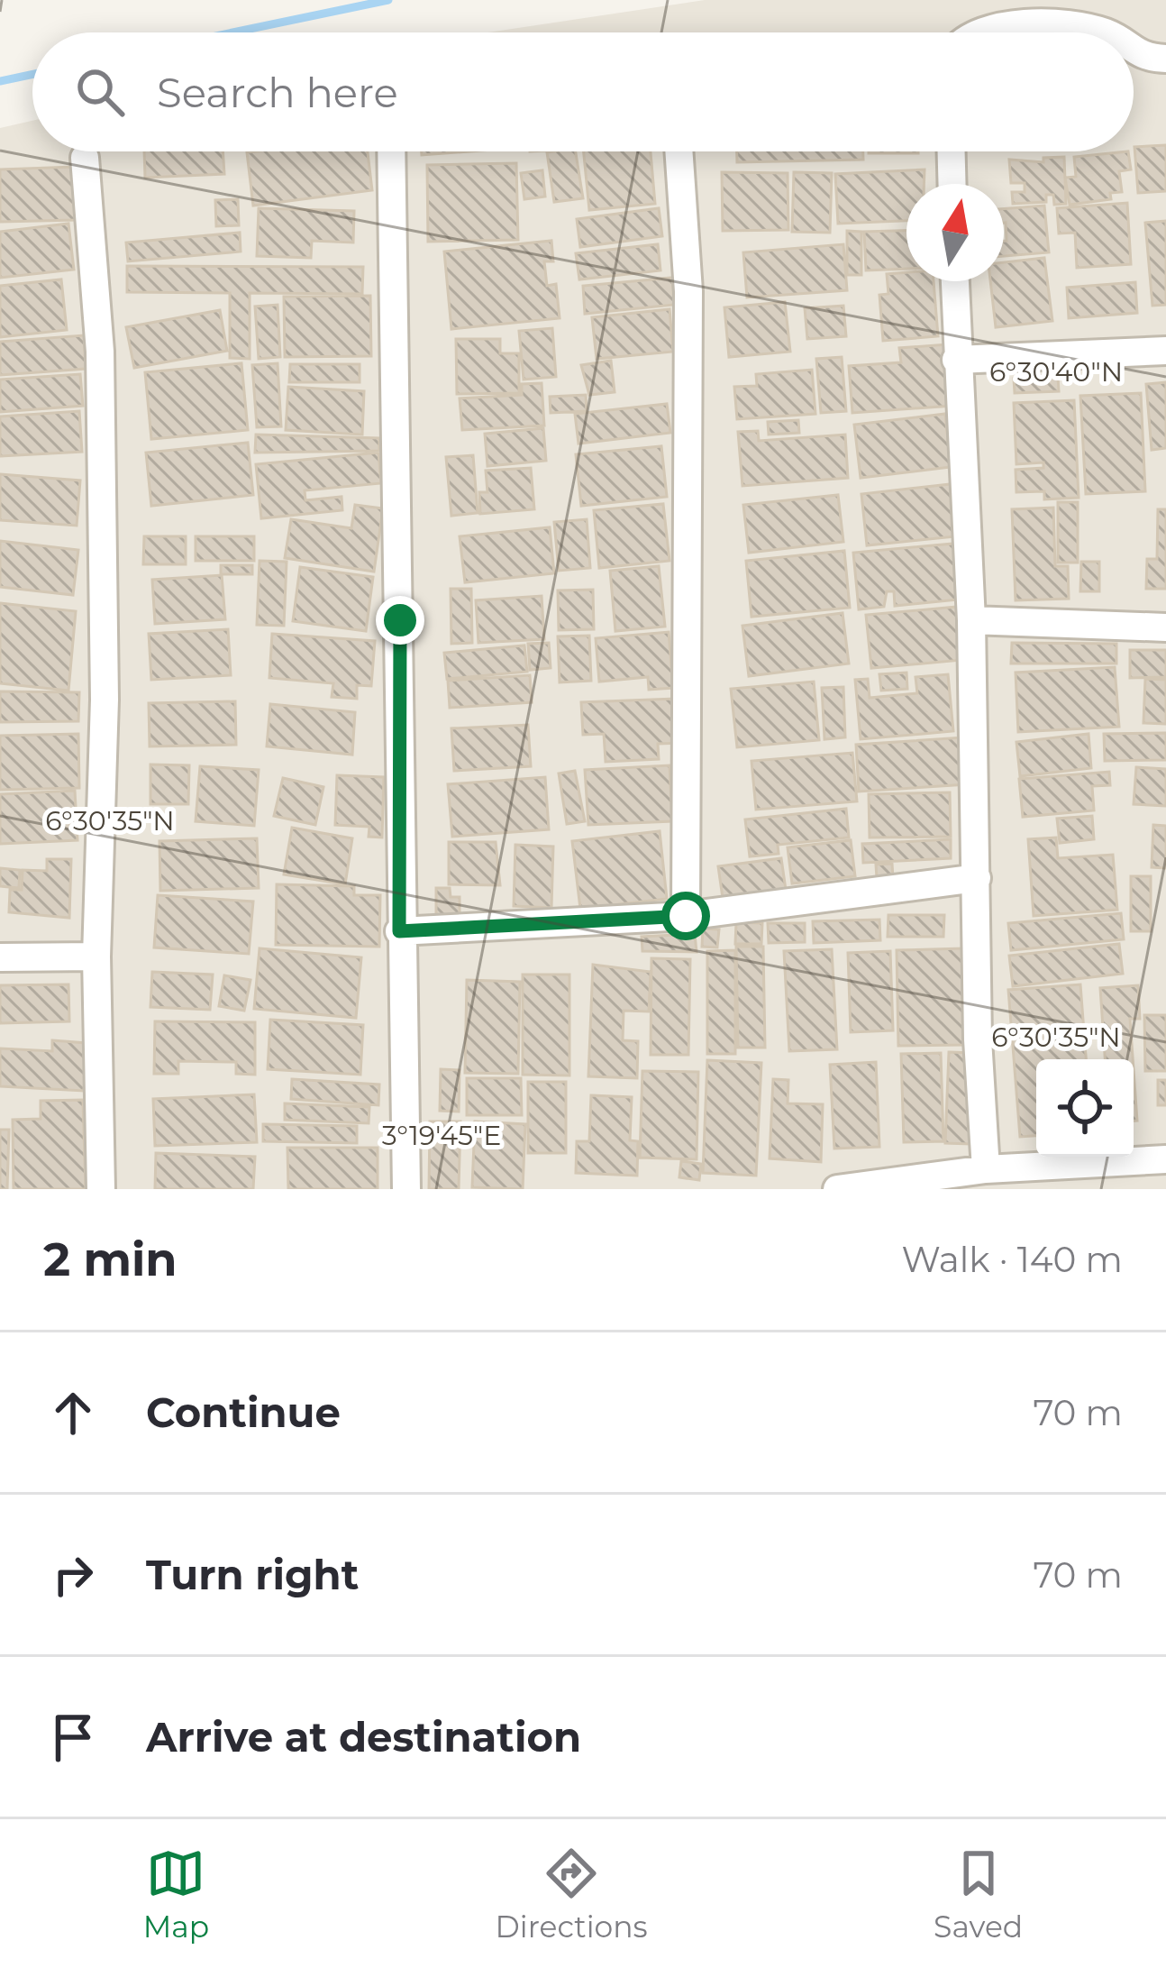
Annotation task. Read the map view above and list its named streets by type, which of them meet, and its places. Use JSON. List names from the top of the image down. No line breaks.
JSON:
{"north":"top","page":{"search":"Search here","heading":["2 min","Walk · 140 m"],"list":[["Continue","70 m"],["Turn right","70 m"],"Arrive at destination"],"nav":["Map","Directions","Saved"]},"coordinates":["6°30'40\"N","6°30'35\"N","3°19'45\"E"]}
